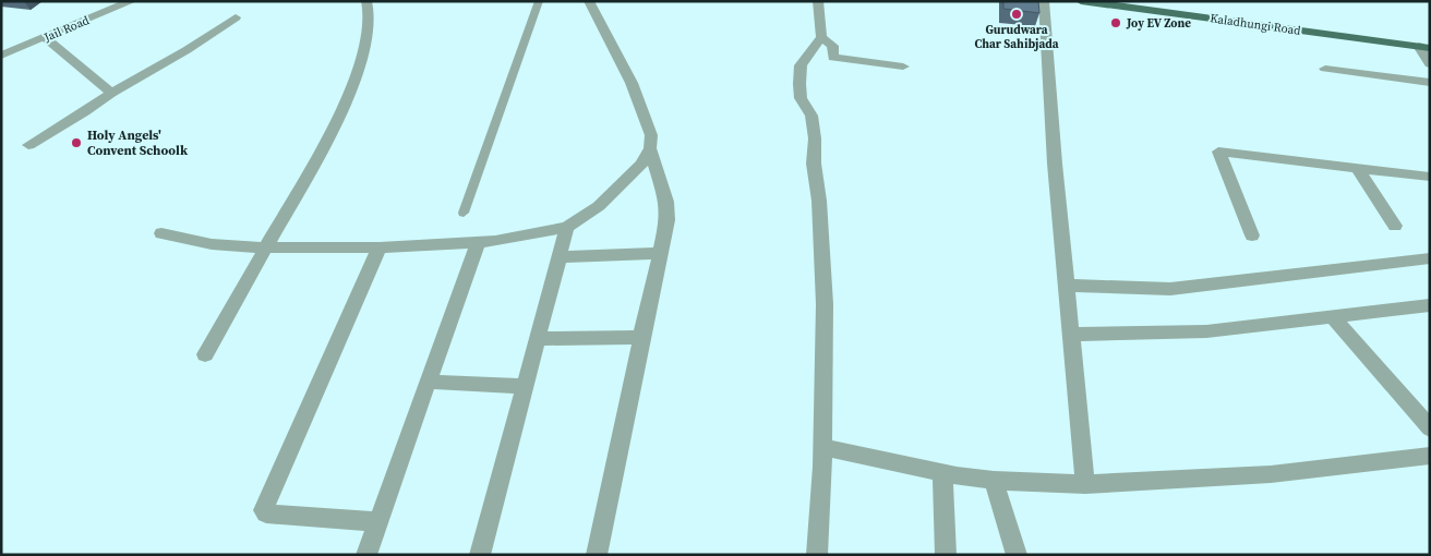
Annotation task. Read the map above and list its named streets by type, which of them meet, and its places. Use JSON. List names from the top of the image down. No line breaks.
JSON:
{"streets":{"main road":["Kaladhungi Road"],"street":["Jail Road"]},"places":["Gurudwara Char Sahibjada","Joy EV Zone","Holy Angels' Convent Schoolk"]}
